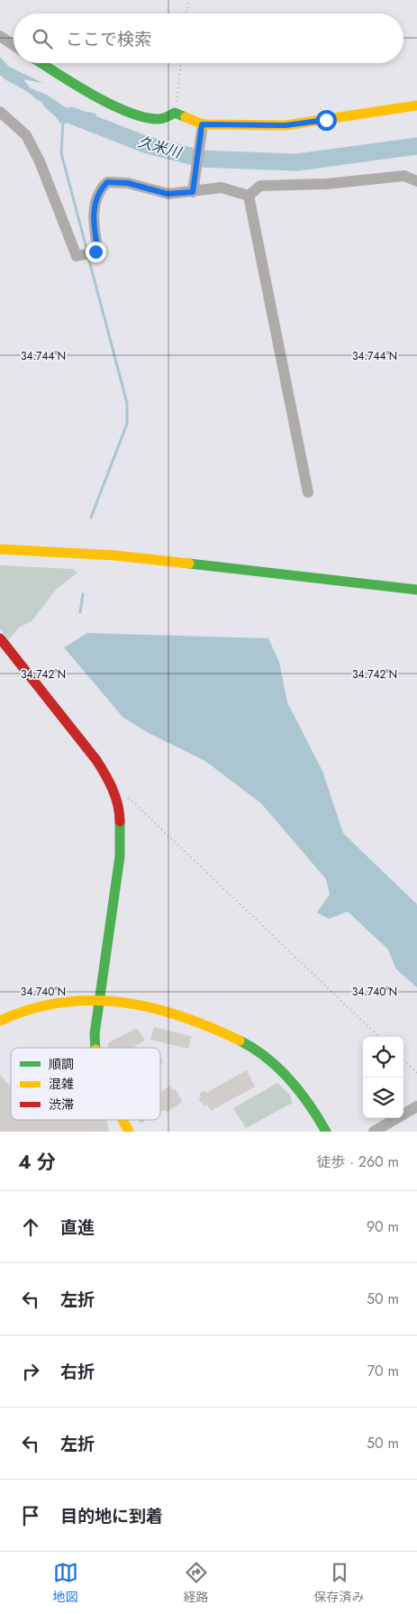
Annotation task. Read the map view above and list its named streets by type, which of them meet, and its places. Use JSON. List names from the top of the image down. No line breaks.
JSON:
{"water":["久米川"],"legend":["順調","混雑","渋滞"],"page":{"search":"ここで検索","heading":["4 分","徒歩 · 260 m"],"list":[["直進","90 m"],["左折","50 m"],["右折","70 m"],["左折","50 m"],"目的地に到着"],"nav":["地図","経路","保存済み"]},"coordinates":["34.744°N","34.742°N","34.740°N"]}
